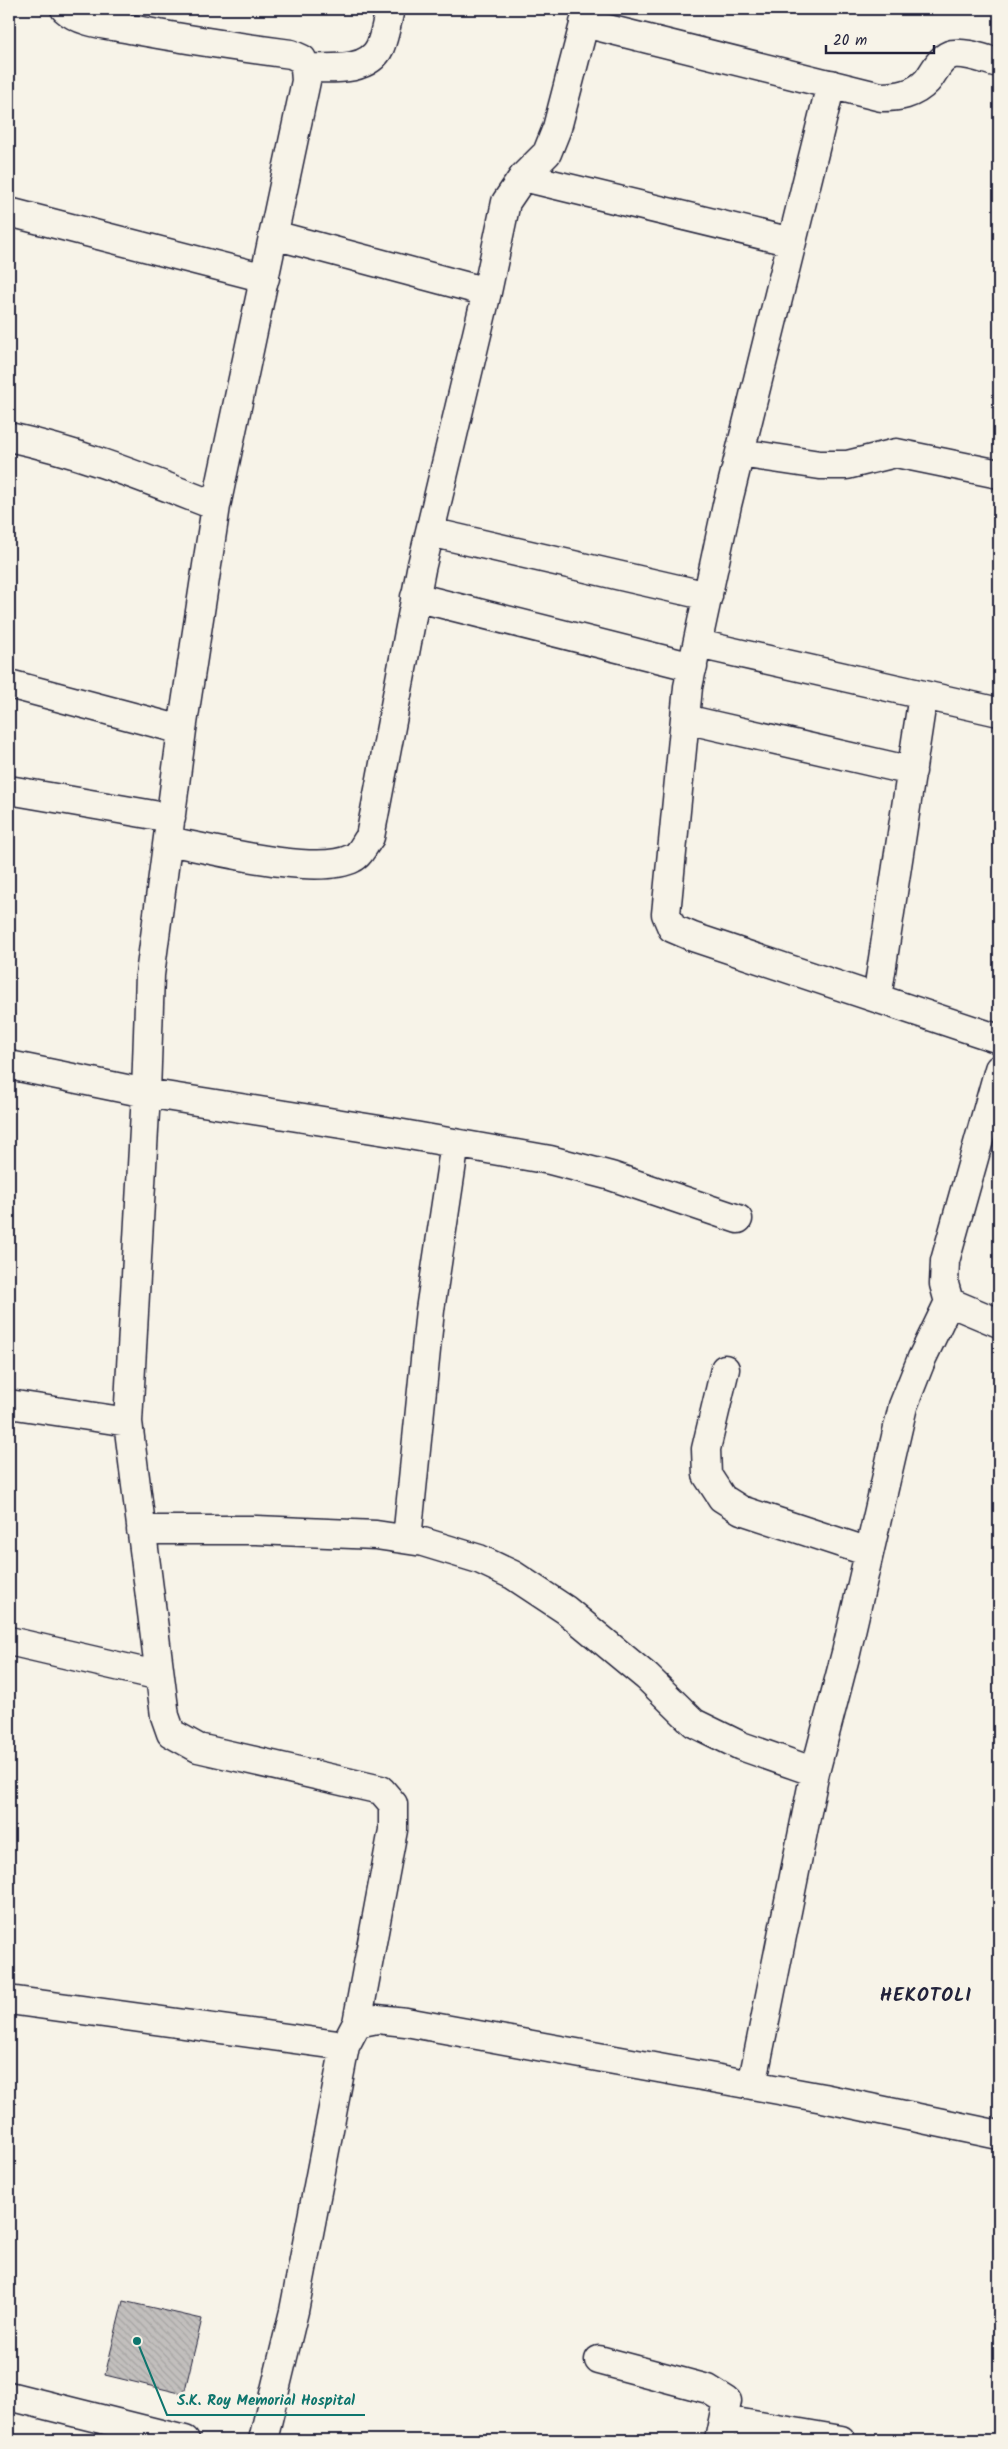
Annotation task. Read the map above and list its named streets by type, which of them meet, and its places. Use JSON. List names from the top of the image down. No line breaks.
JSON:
{"districts":["HEKOTOLI"],"places":["S.K. Roy Memorial Hospital"],"scale_bar":"20 m"}
